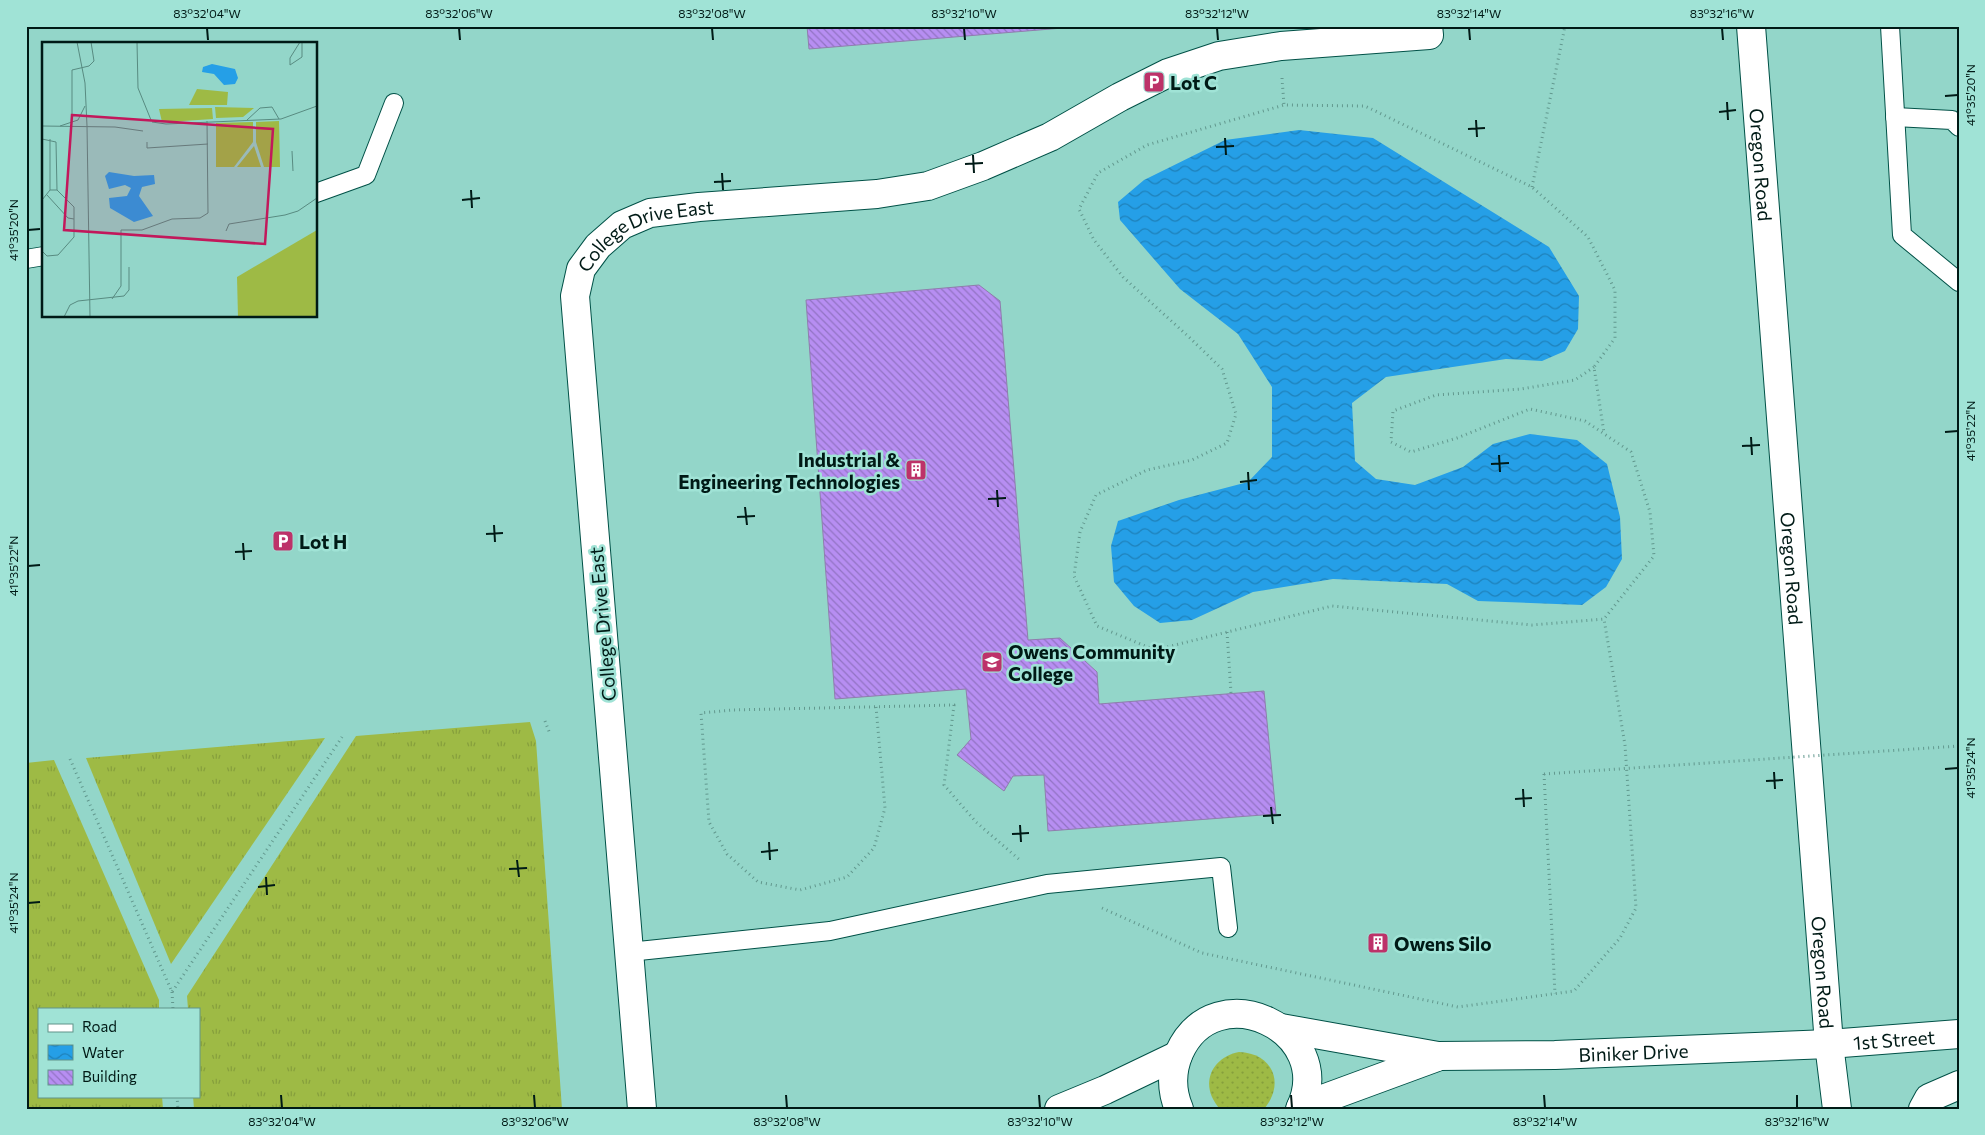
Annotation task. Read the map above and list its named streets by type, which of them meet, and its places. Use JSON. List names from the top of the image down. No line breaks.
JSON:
{"streets":{"street":["Oregon Road","College Drive East","1st Street","Biniker Drive"]},"crossings":[["Oregon Road","1st Street"],["Oregon Road","Biniker Drive"],["1st Street","Biniker Drive"]],"places":{"parking":["Lot C","Lot H"],"building":["Industrial & Engineering Technologies","Owens Silo"],"school or university":["Owens Community College"]},"legend":["Road","Water","Building"],"coordinates":["83°32'04\"W","83°32'06\"W","83°32'08\"W","83°32'10\"W","83°32'12\"W","83°32'14\"W","83°32'16\"W","41°35'20\"N","41°35'22\"N","41°35'24\"N"]}
